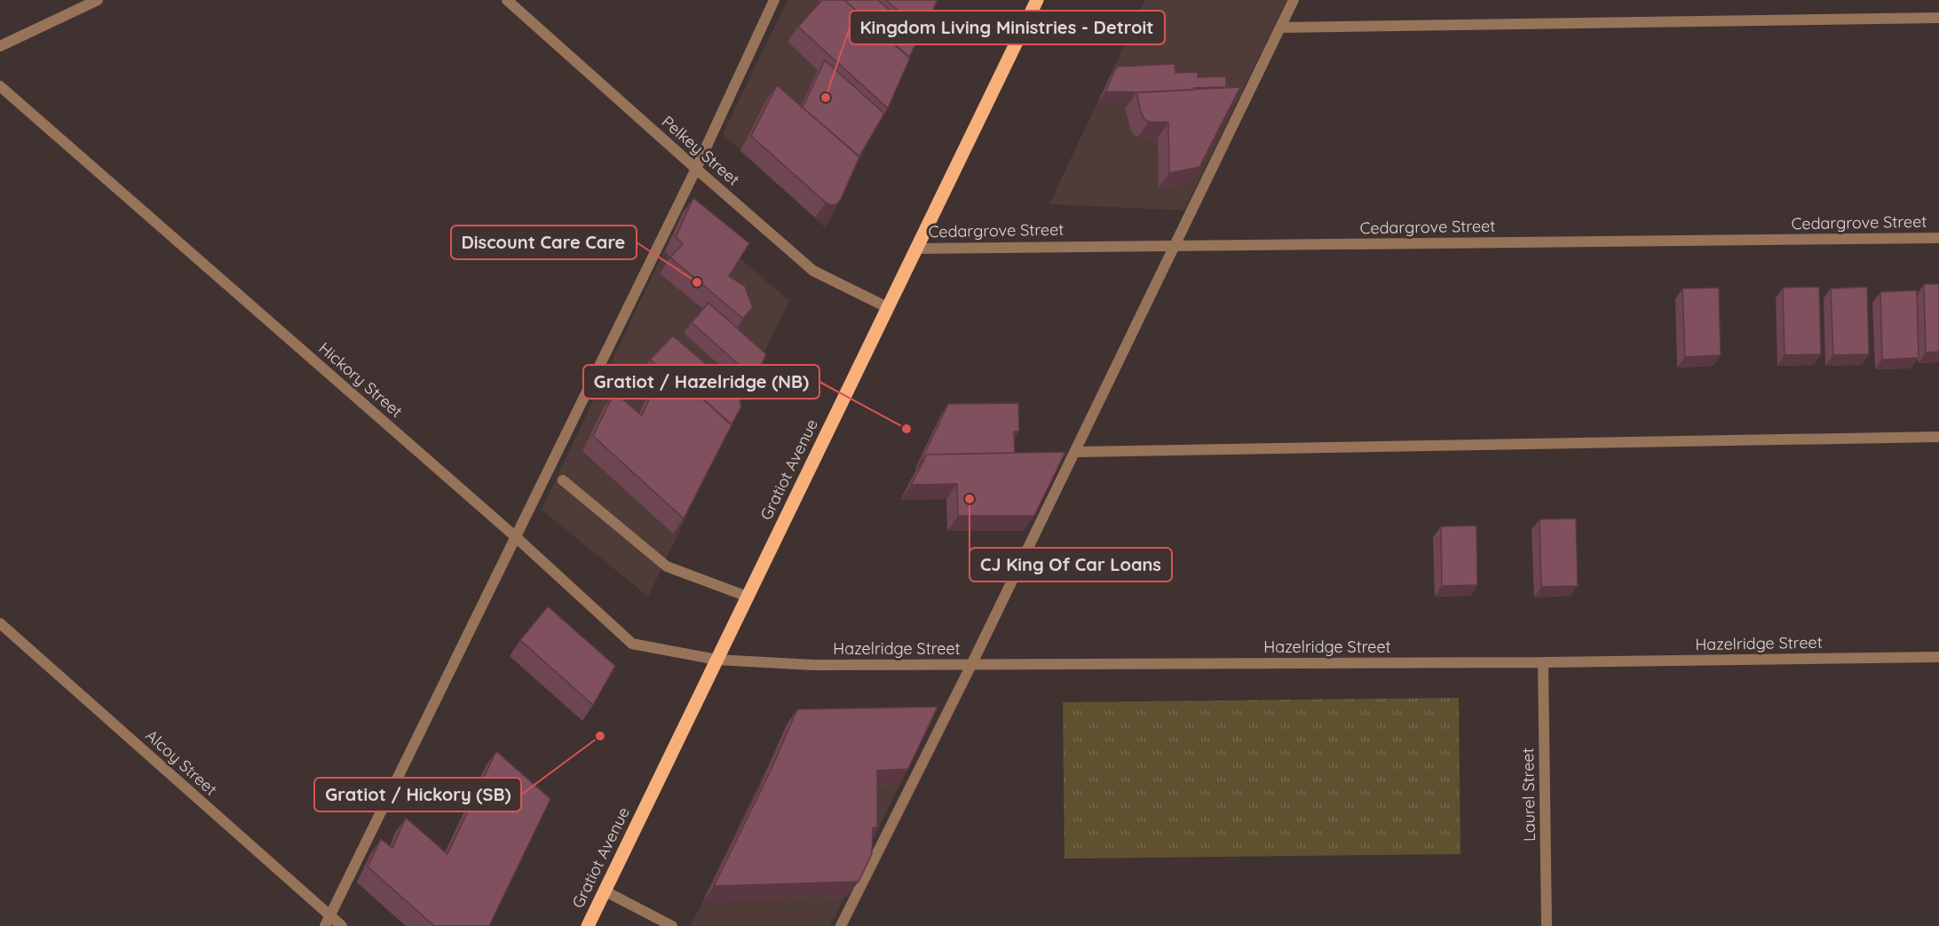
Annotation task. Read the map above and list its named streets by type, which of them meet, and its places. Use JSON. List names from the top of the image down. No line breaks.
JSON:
{"streets":{"main road":["Gratiot Avenue"],"street":["Pelkey Street","Cedargrove Street","Hickory Street","Hazelridge Street","Alcoy Street","Laurel Street"]},"crossings":[["Pelkey Street","Gratiot Avenue"],["Cedargrove Street","Gratiot Avenue"],["Hickory Street","Gratiot Avenue"],["Hickory Street","Hazelridge Street"],["Gratiot Avenue","Hazelridge Street"],["Hazelridge Street","Laurel Street"]],"places":["Kingdom Living Ministries - Detroit","Discount Care Care","Gratiot / Hazelridge (NB)","CJ King Of Car Loans","Gratiot / Hickory (SB)"]}
